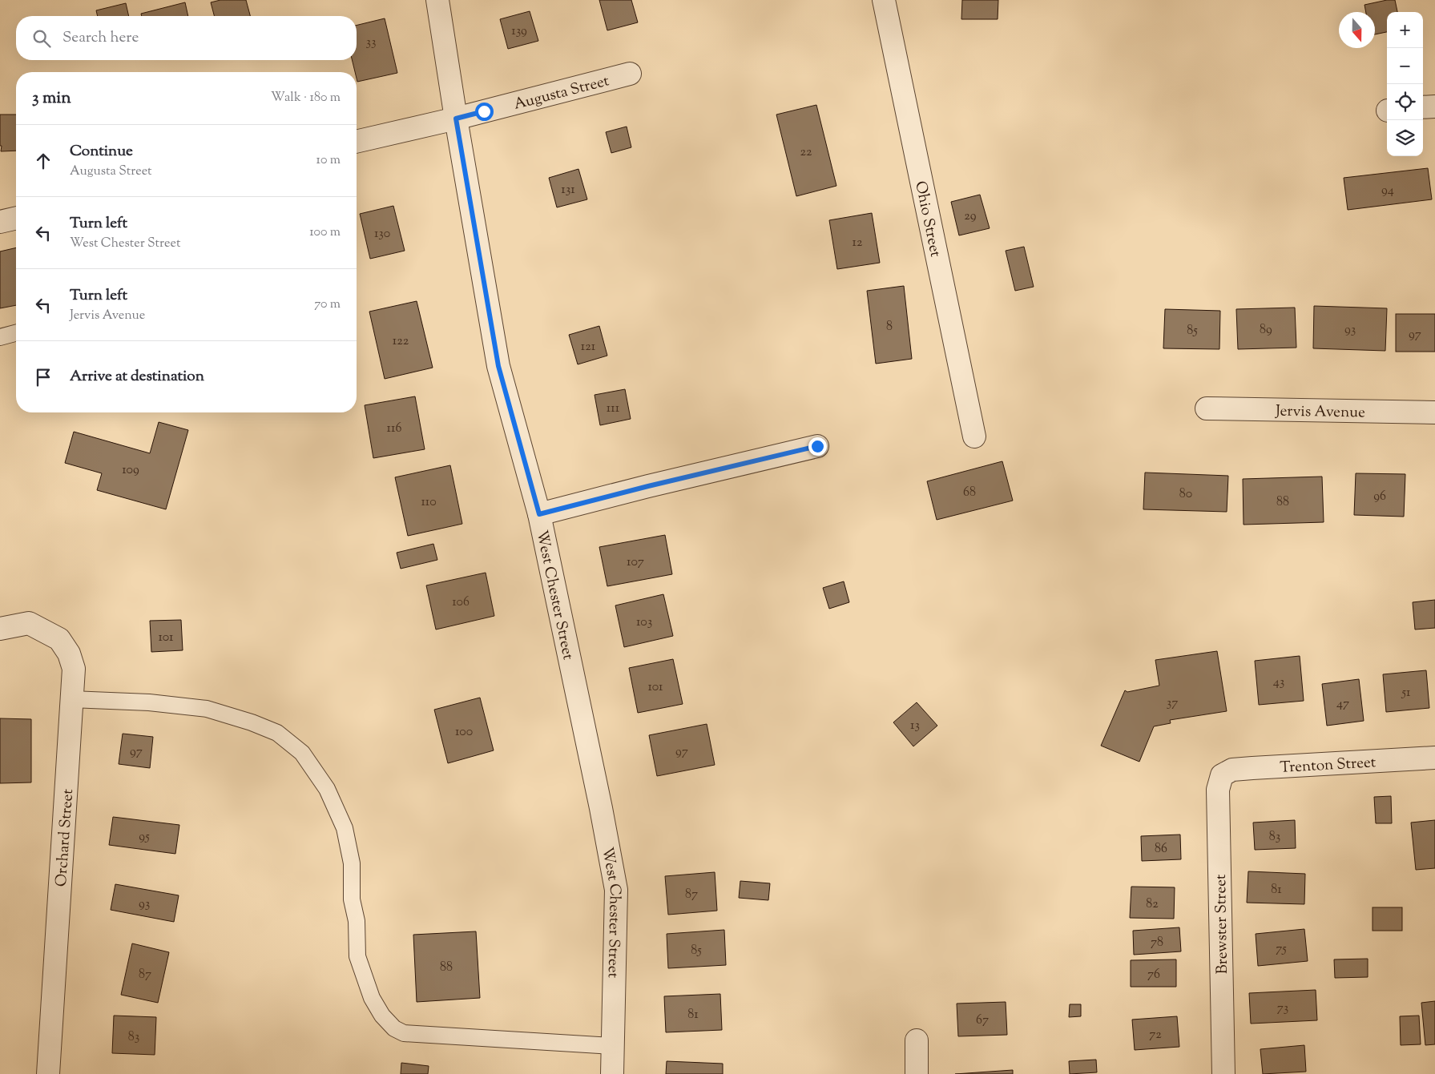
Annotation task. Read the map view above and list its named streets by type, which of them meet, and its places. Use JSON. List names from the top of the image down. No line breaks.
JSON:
{"streets":{"street":["Augusta Street","Ohio Street","Jervis Avenue","West Chester Street","Trenton Street","Orchard Street","Brewster Street"]},"crossings":[["Augusta Street","West Chester Street"],["Trenton Street","Brewster Street"]],"house_numbers":["139","33","22","131","94","29","130","12","8","89","93","85","97","122","121","111","116","109","68","80","96","110","88","107","106","103","101","43","101","51","37","47","13","100","97","97","95","83","86","81","87","93","82","78","75","85","88","87","76","73","81","67","72","83"],"north":"bottom","page":{"map_buttons":["+","−"],"search":"Search here","heading":["3 min","Walk · 180 m"],"list":[["Continue","Augusta Street","10 m"],["Turn left","West Chester Street","100 m"],["Turn left","Jervis Avenue","70 m"],"Arrive at destination"]}}
